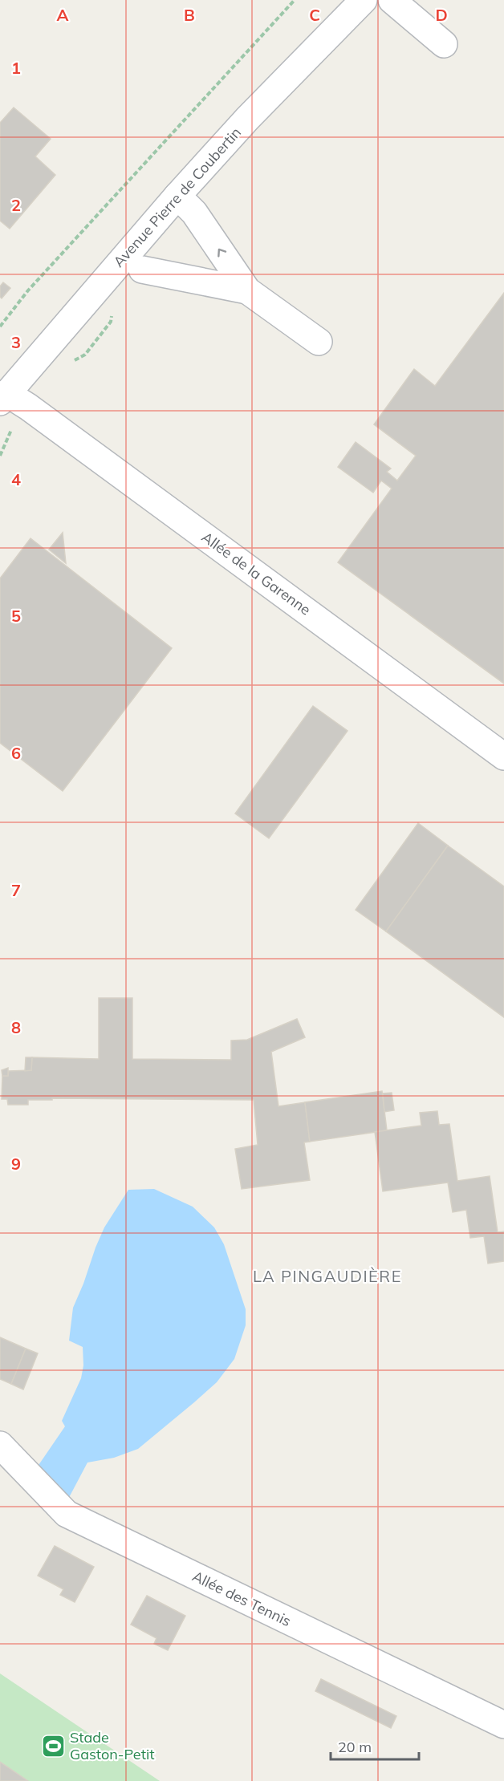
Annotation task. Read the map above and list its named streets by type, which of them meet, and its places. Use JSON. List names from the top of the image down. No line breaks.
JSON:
{"streets":{"street":["Avenue Pierre de Coubertin","Allée de la Garenne","Allée des Tennis"]},"crossings":[["Avenue Pierre de Coubertin","Allée de la Garenne"]],"districts":["LA PINGAUDIÈRE"],"places":{"sports":["Stade Gaston-Petit"]},"scale_bar":"20 m","grid":{"columns":["A","B","C","D"],"rows":["1","2","3","4","5","6","7","8","9"]}}
